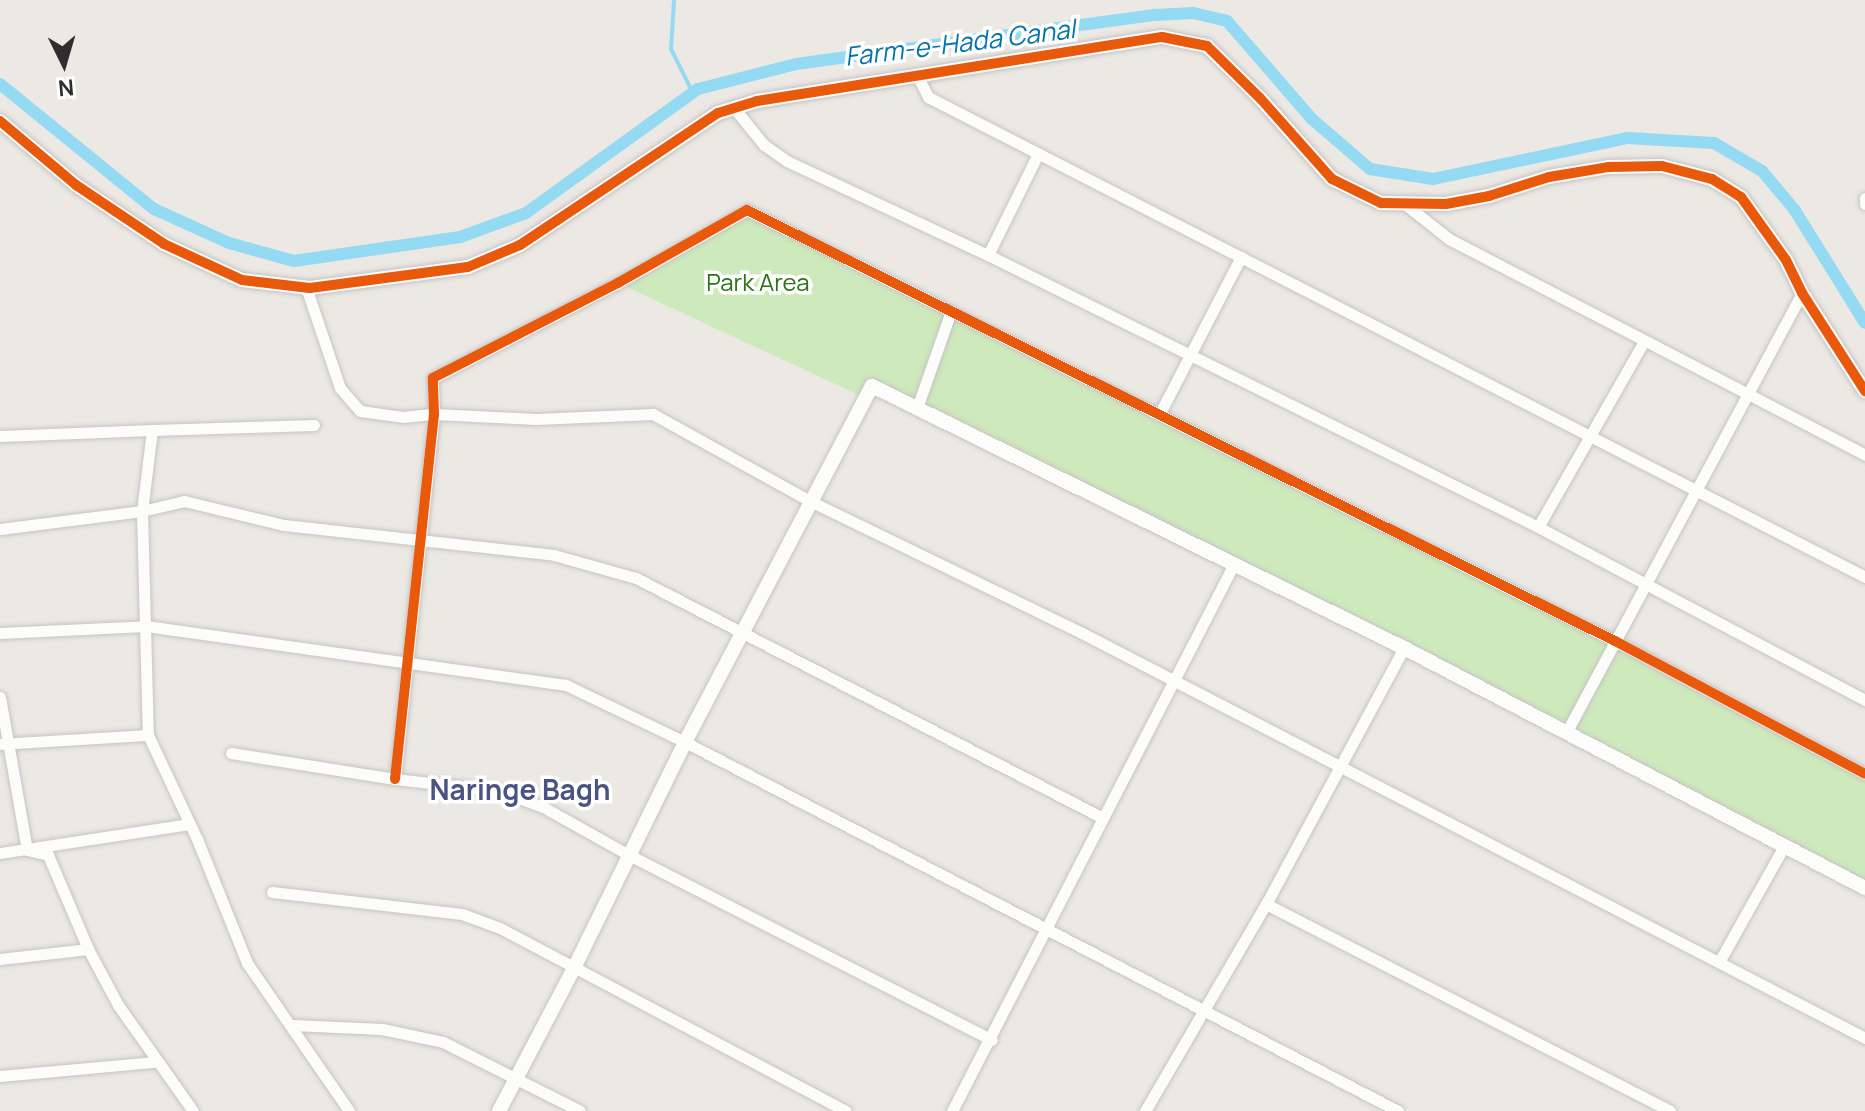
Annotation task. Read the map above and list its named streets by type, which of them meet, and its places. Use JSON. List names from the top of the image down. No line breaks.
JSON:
{"districts":["Naringe Bagh"],"water":["Farm-e-Hada Canal"],"parks":["Park Area"],"north":"bottom"}
